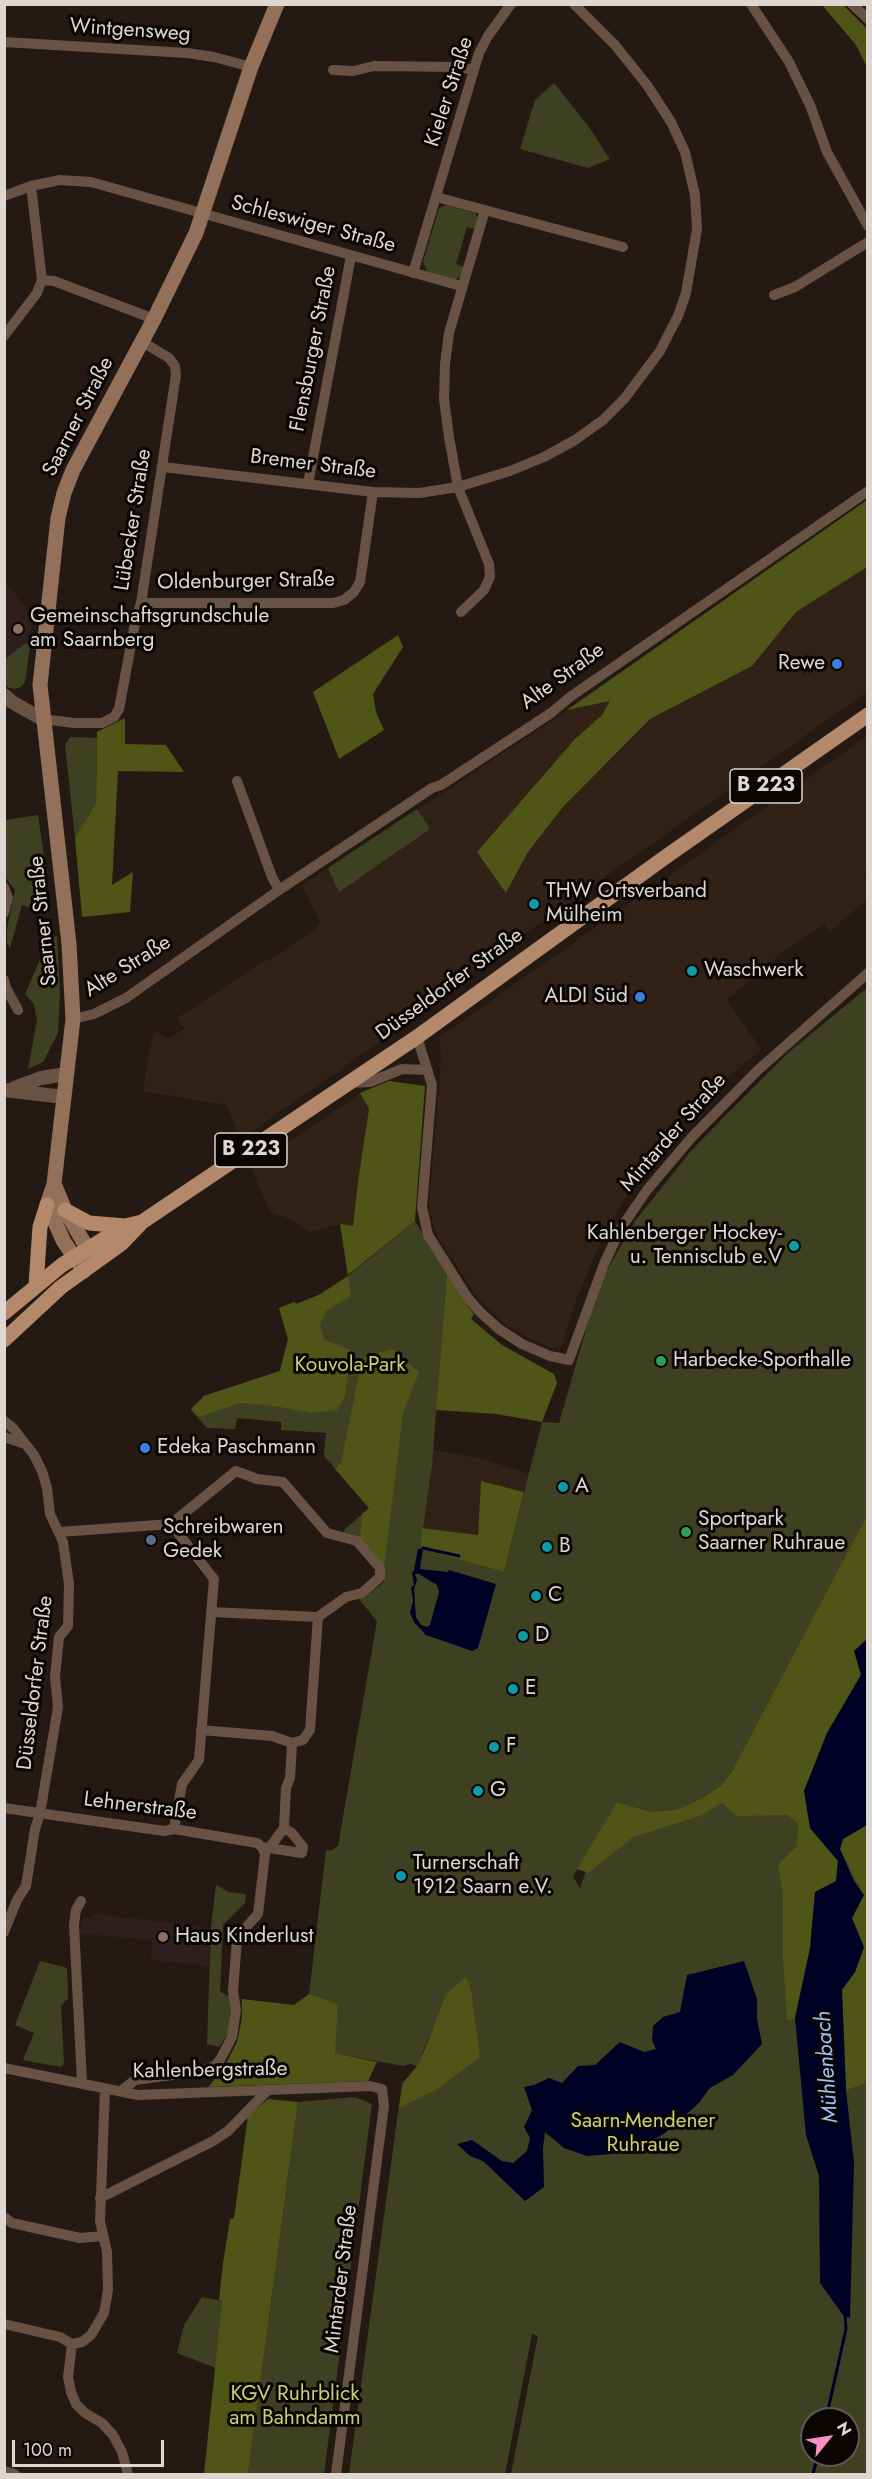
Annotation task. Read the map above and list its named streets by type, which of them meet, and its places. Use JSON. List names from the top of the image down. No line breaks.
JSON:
{"streets":{"main road":["Saarner Straße","Alte Straße","B 223","Düsseldorfer Straße"],"street":["Wintgensweg","Kieler Straße","Schleswiger Straße","Flensburger Straße","Bremer Straße","Lübecker Straße","Oldenburger Straße","Mintarder Straße","Lehnerstraße","Kahlenbergstraße"]},"crossings":[["Wintgensweg","Saarner Straße"],["Kieler Straße","Schleswiger Straße"],["Schleswiger Straße","Flensburger Straße"],["Schleswiger Straße","Saarner Straße"],["Flensburger Straße","Bremer Straße"],["Saarner Straße","Lübecker Straße"],["Saarner Straße","Alte Straße"],["Bremer Straße","Lübecker Straße"],["Bremer Straße","Oldenburger Straße"],["Lübecker Straße","Oldenburger Straße"],["Alte Straße","B 223"],["Alte Straße","Düsseldorfer Straße"],["B 223","Düsseldorfer Straße"],["Düsseldorfer Straße","Lehnerstraße"],["Mintarder Straße","Kahlenbergstraße"]],"water":["Mühlenbach"],"parks":["Kouvola-Park","Saarn-Mendener Ruhraue","KGV Ruhrblick am Bahndamm"],"places":["Gemeinschaftsgrundschule am Saarnberg","Rewe","THW Ortsverband Mülheim","Waschwerk","ALDI Süd","Kahlenberger Hockey- u. Tennisclub e.V","Harbecke-Sporthalle","Edeka Paschmann","A","Sportpark Saarner Ruhraue","Schreibwaren Gedek","B","C","D","E","F","G","Turnerschaft 1912 Saarn e.V.","Haus Kinderlust"],"scale_bar":"100 m","north":"top right"}
